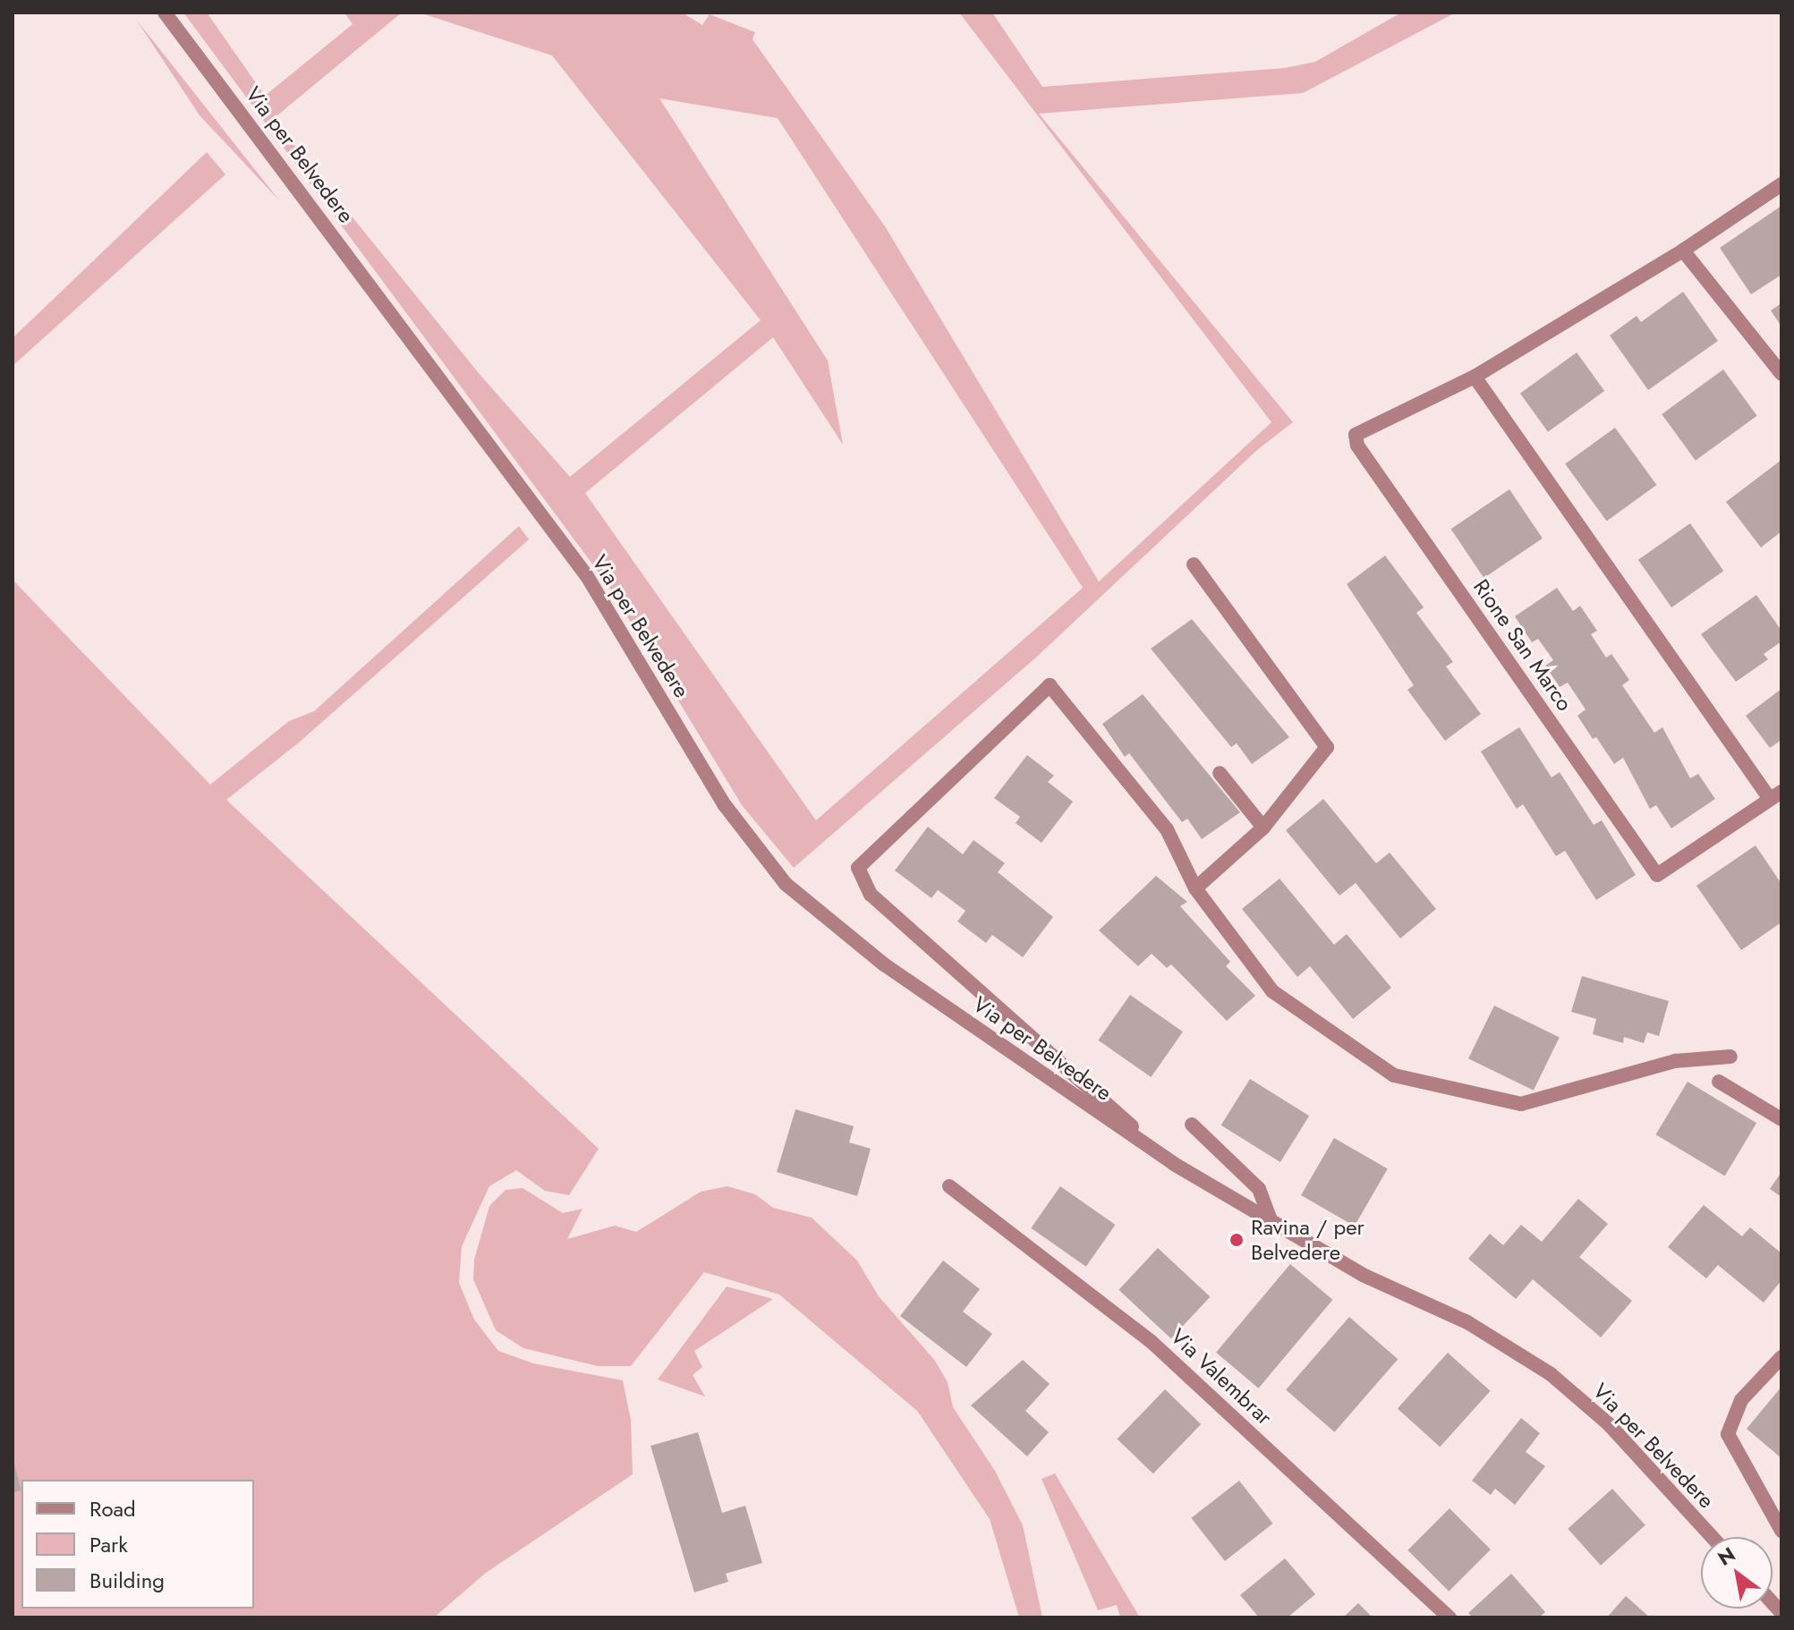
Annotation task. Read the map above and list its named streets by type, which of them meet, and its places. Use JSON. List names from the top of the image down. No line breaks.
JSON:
{"streets":{"street":["Via per Belvedere","Rione San Marco","Via Valembrar"]},"places":["Ravina / per Belvedere"],"legend":["Road","Park","Building"],"north":"top left"}
